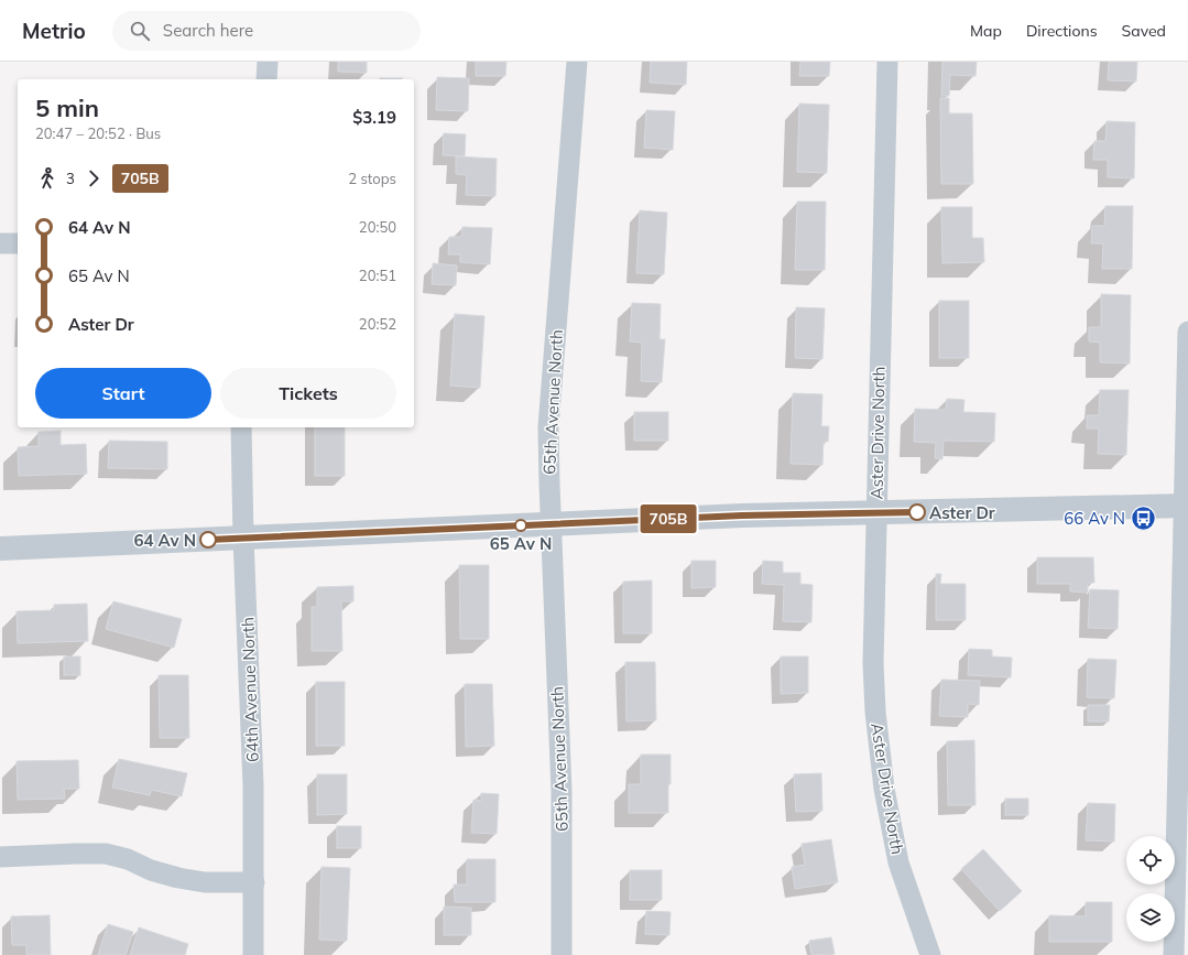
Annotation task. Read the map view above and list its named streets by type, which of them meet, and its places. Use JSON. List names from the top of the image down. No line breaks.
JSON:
{"streets":{"street":["65th Avenue North","Aster Drive North","64th Avenue North"]},"places":{"other":["Aster Dr","65 Av N","64 Av N"],"bus stop":["66 Av N"]},"lines":["bus line 705B"],"page":{"header":"Metrio","search":"Search here","nav":["Map","Directions","Saved"],"on_map":"705B","heading":["5 min","20:47 – 20:52 · Bus","$3.19"],"legs":["3","705B","2 stops"],"list":[{"name":"64 Av N","value":"20:50"},{"name":"65 Av N","value":"20:51"},{"name":"Aster Dr","value":"20:52"}],"buttons":["Start","Tickets"]}}
